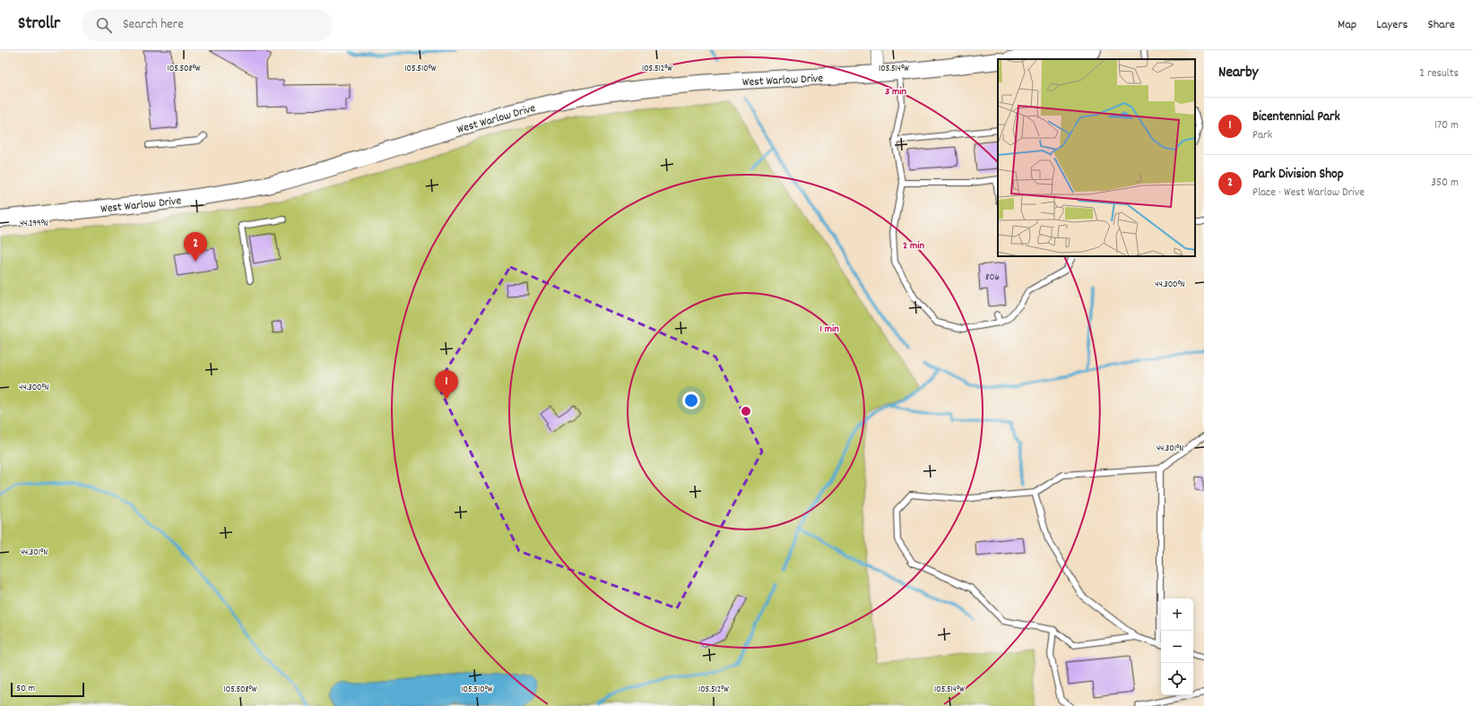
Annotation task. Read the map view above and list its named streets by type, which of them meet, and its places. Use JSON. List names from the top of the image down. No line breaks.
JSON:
{"streets":{"street":["West Warlow Drive"]},"house_numbers":["806"],"scale_bar":"50 m","page":{"header":"Strollr","search":"Search here","nav":["Map","Layers","Share"],"heading":["Nearby","2 results"],"list":[{"mark":"1","name":"Bicentennial Park","note":"Park","value":"170 m"},{"mark":"2","name":"Park Division Shop","note":"Place · West Warlow Drive","value":"350 m"}],"pins":["2","1"],"map_buttons":["+","−"],"scale":"50 m"},"coordinates":["105.508°W","105.510°W","105.512°W","105.514°W","44.299°N","44.300°N","44.301°N"],"rings":["3 min","2 min","1 min"]}
